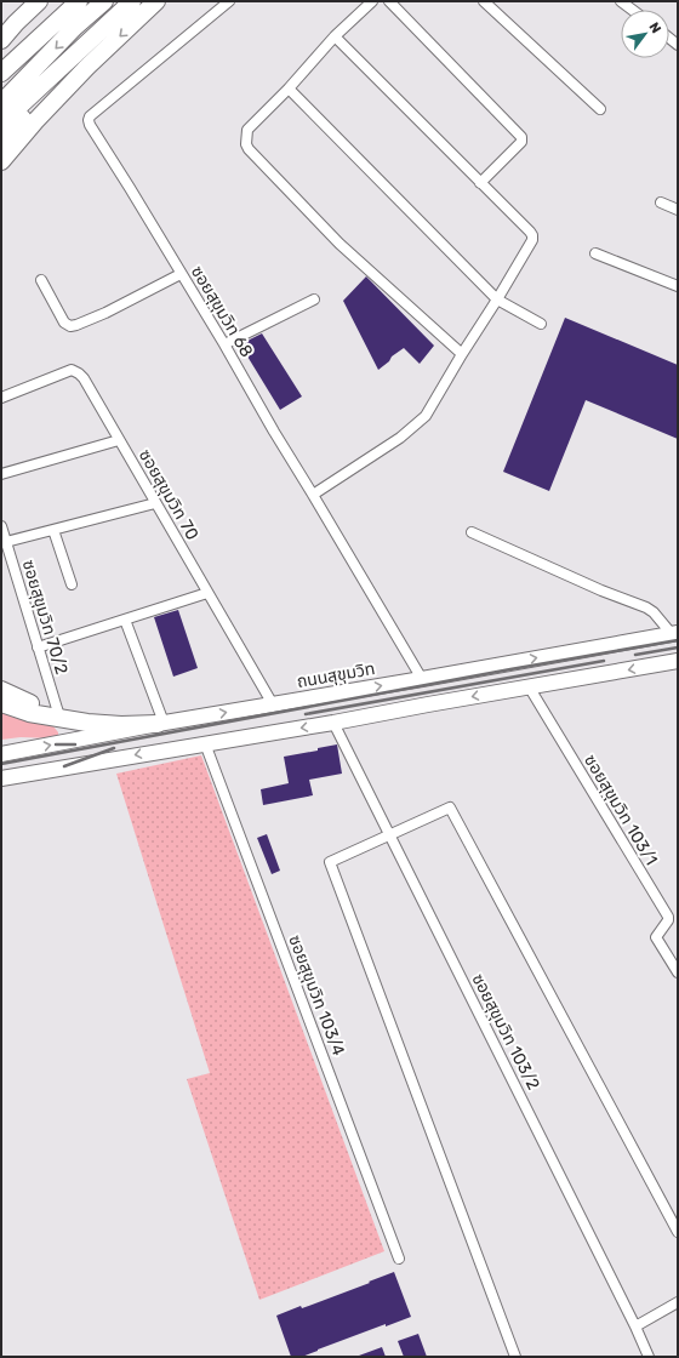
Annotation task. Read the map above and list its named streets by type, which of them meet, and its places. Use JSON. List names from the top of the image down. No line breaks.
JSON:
{"streets":{"main road":["ถนนสุขุมวิท"],"street":["ซอยสุขุมวิท 68","ซอยสุขุมวิท 70","ซอยสุขุมวิท 70/2","ซอยสุขุมวิท 103/1","ซอยสุขุมวิท 103/4","ซอยสุขุมวิท 103/2"]},"crossings":[["ซอยสุขุมวิท 68","ถนนสุขุมวิท"],["ซอยสุขุมวิท 70","ถนนสุขุมวิท"]],"north":"top right"}
